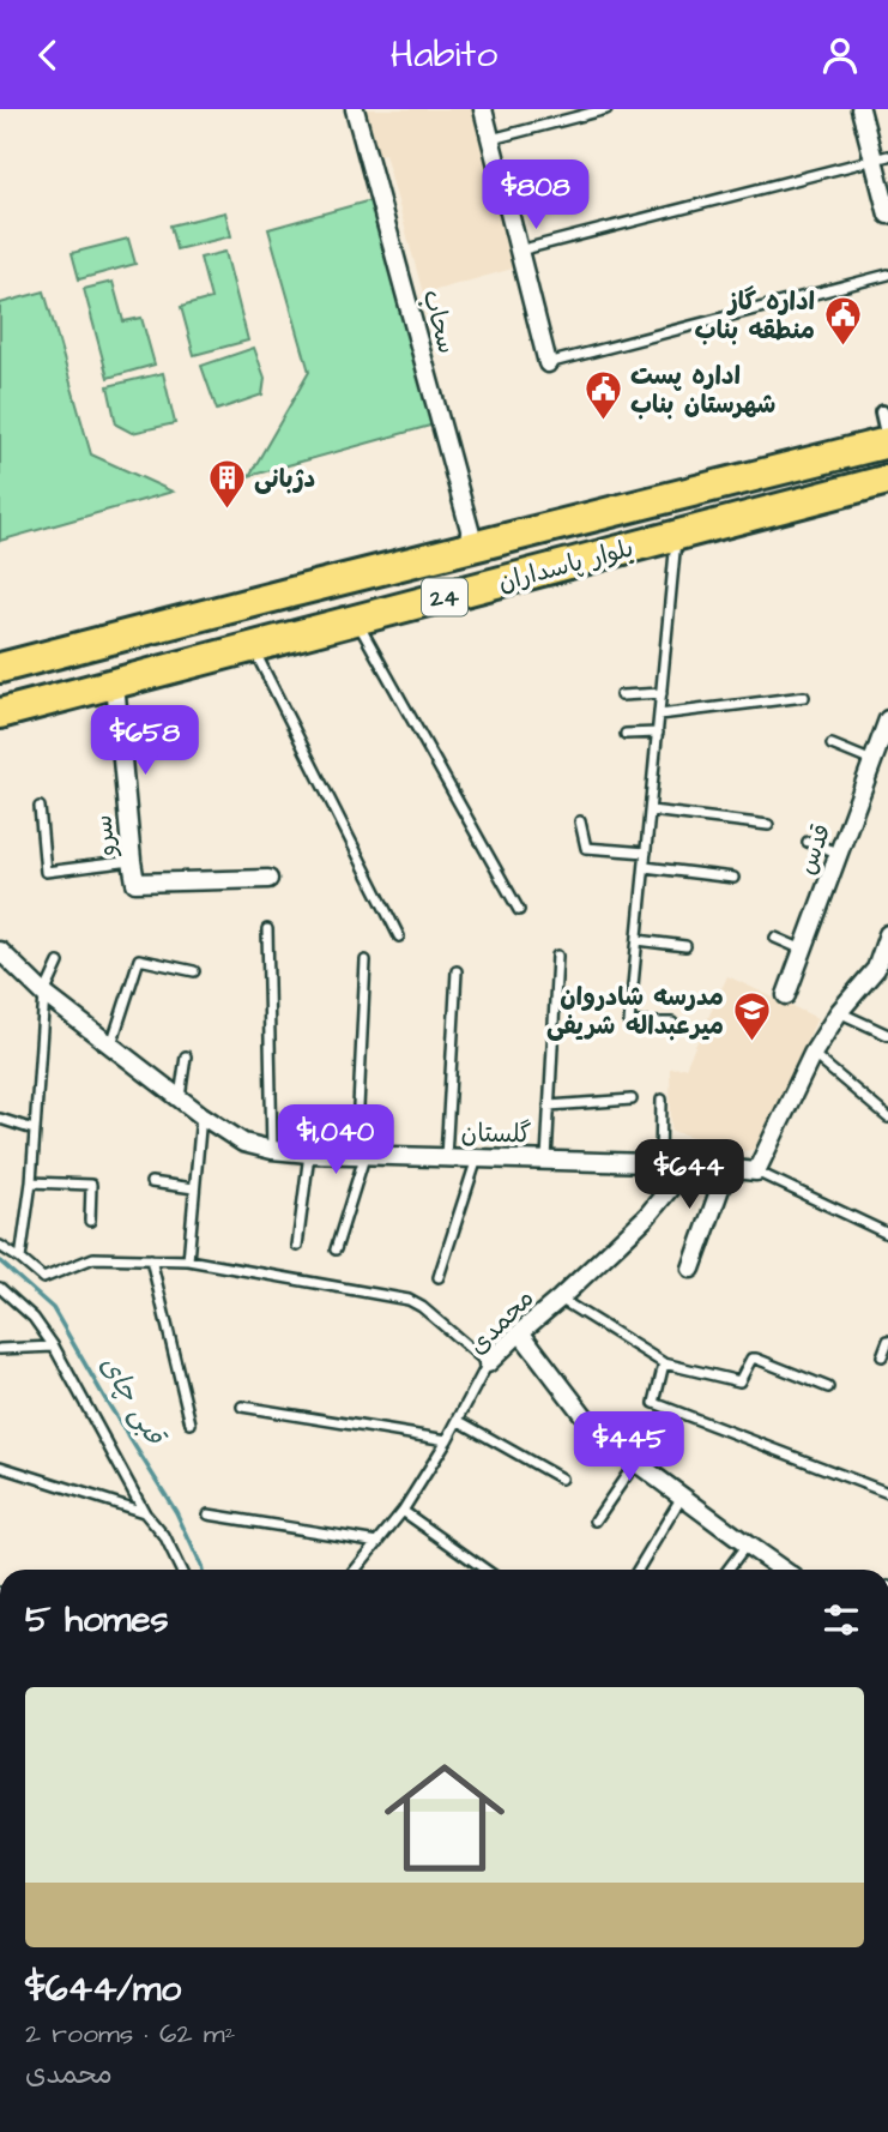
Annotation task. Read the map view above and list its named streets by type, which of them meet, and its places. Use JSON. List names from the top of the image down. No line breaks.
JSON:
{"streets":{"highway":["بلوار پاسداران","24"],"street":["سحاب","سرو","قدس","گلستان","محمدی"]},"crossings":[["سحاب","بلوار پاسداران"],["بلوار پاسداران","سرو"],["گلستان","محمدی"]],"water":["قبی چای"],"places":{"public building":["اداره گاز منطقه بناب","اداره پست شهرستان بناب"],"building":["دژبانی"],"school or university":["مدرسه شادروان میرعبداله شریفی"]},"page":{"header":"Habito","price":["$808","$658","$1,040","$644","$445"],"heading":"5 homes","list":[{"name":"$644/mo","note":"2 rooms · 62 m² · محمدی"}]}}
